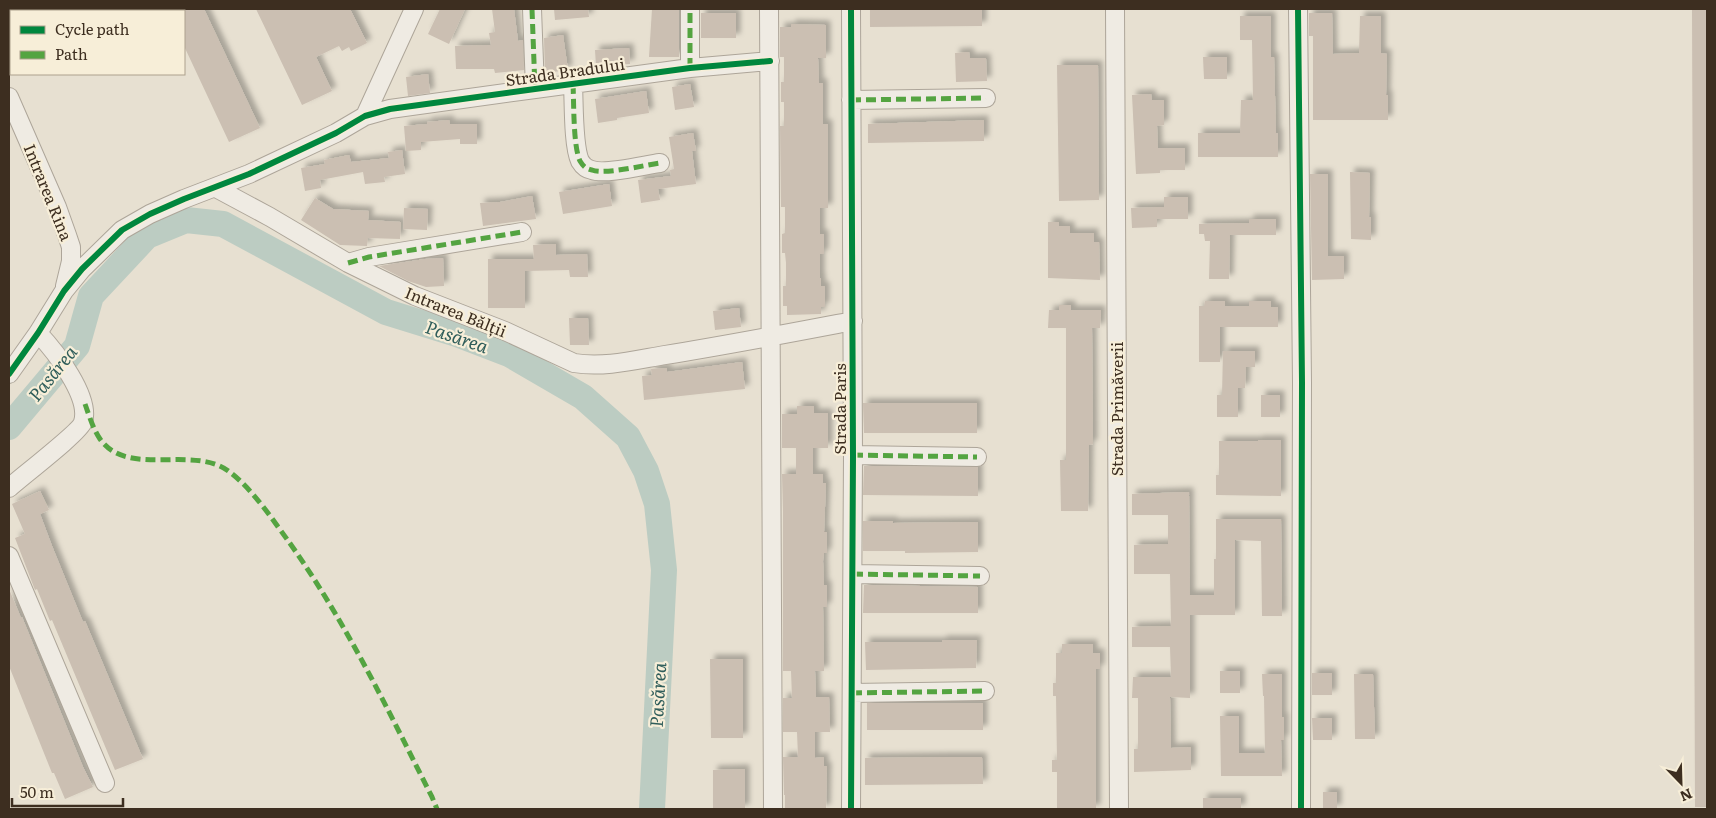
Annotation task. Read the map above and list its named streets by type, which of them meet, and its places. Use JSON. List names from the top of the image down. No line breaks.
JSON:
{"streets":{"street":["Strada Bradului","Intrarea Rina","Intrarea Bălții","Strada Paris","Strada Primăverii"]},"crossings":[["Strada Bradului","Intrarea Rina"],["Strada Bradului","Intrarea Bălții"],["Intrarea Bălții","Strada Paris"]],"water":["Pasărea"],"legend":["Cycle path","Path"],"scale_bar":"50 m","north":"bottom right"}
